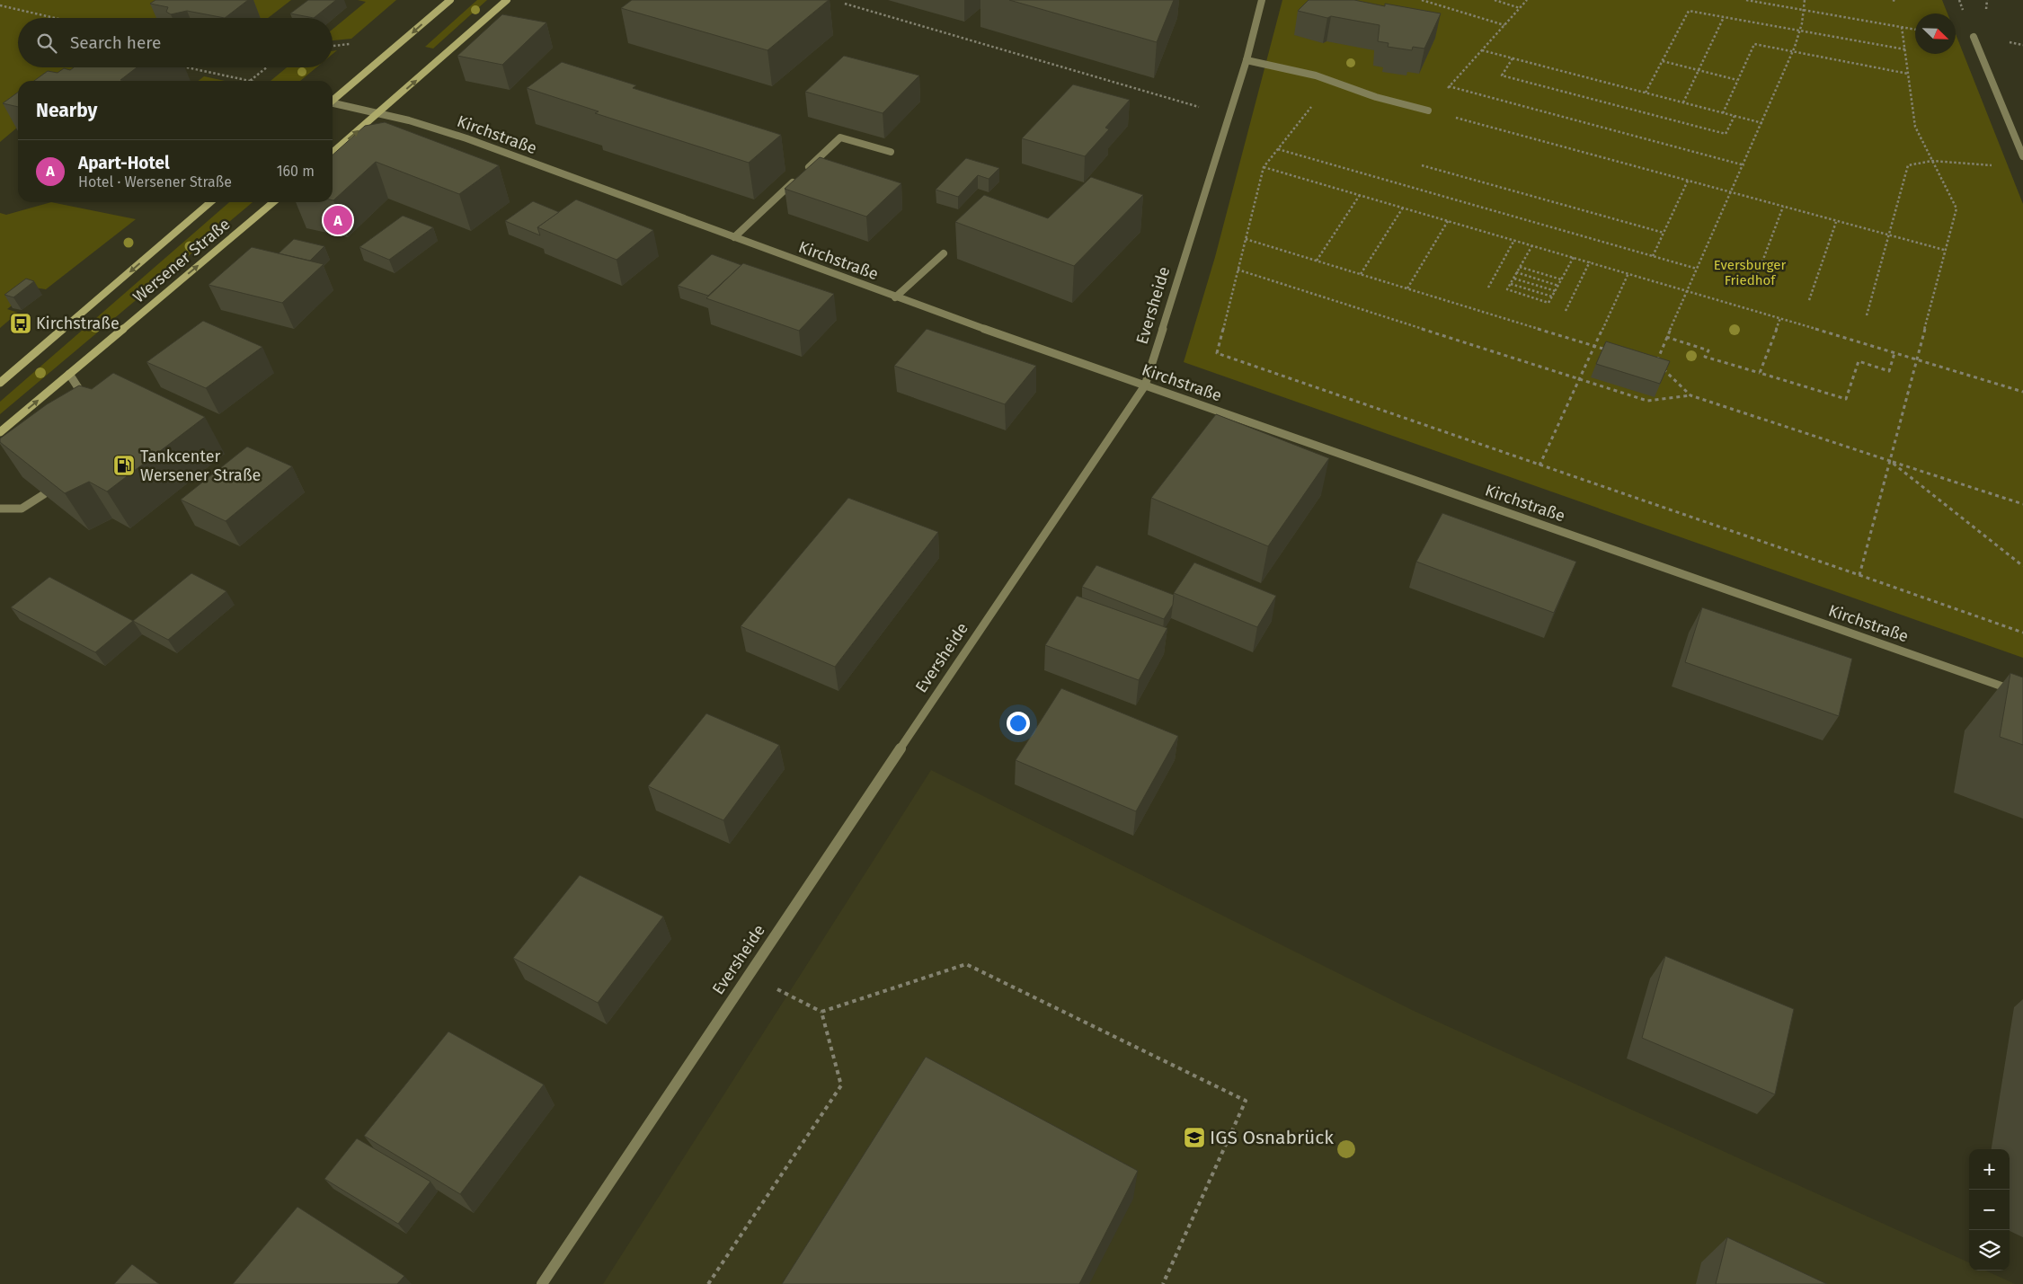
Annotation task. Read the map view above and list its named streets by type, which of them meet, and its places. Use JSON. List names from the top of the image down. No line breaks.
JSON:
{"streets":{"main road":["Wersener Straße"],"street":["Kirchstraße","Eversheide"]},"crossings":[["Kirchstraße","Eversheide"]],"parks":["Eversburger Friedhof"],"places":{"bus stop":["Kirchstraße"],"fuel station":["Tankcenter Wersener Straße"],"school or university":["IGS Osnabrück"]},"north":"bottom right","page":{"search":"Search here","heading":"Nearby","list":[{"mark":"A","name":"Apart-Hotel","note":"Hotel · Wersener Straße","value":"160 m"}],"pins":"A","map_buttons":["+","−"]}}
